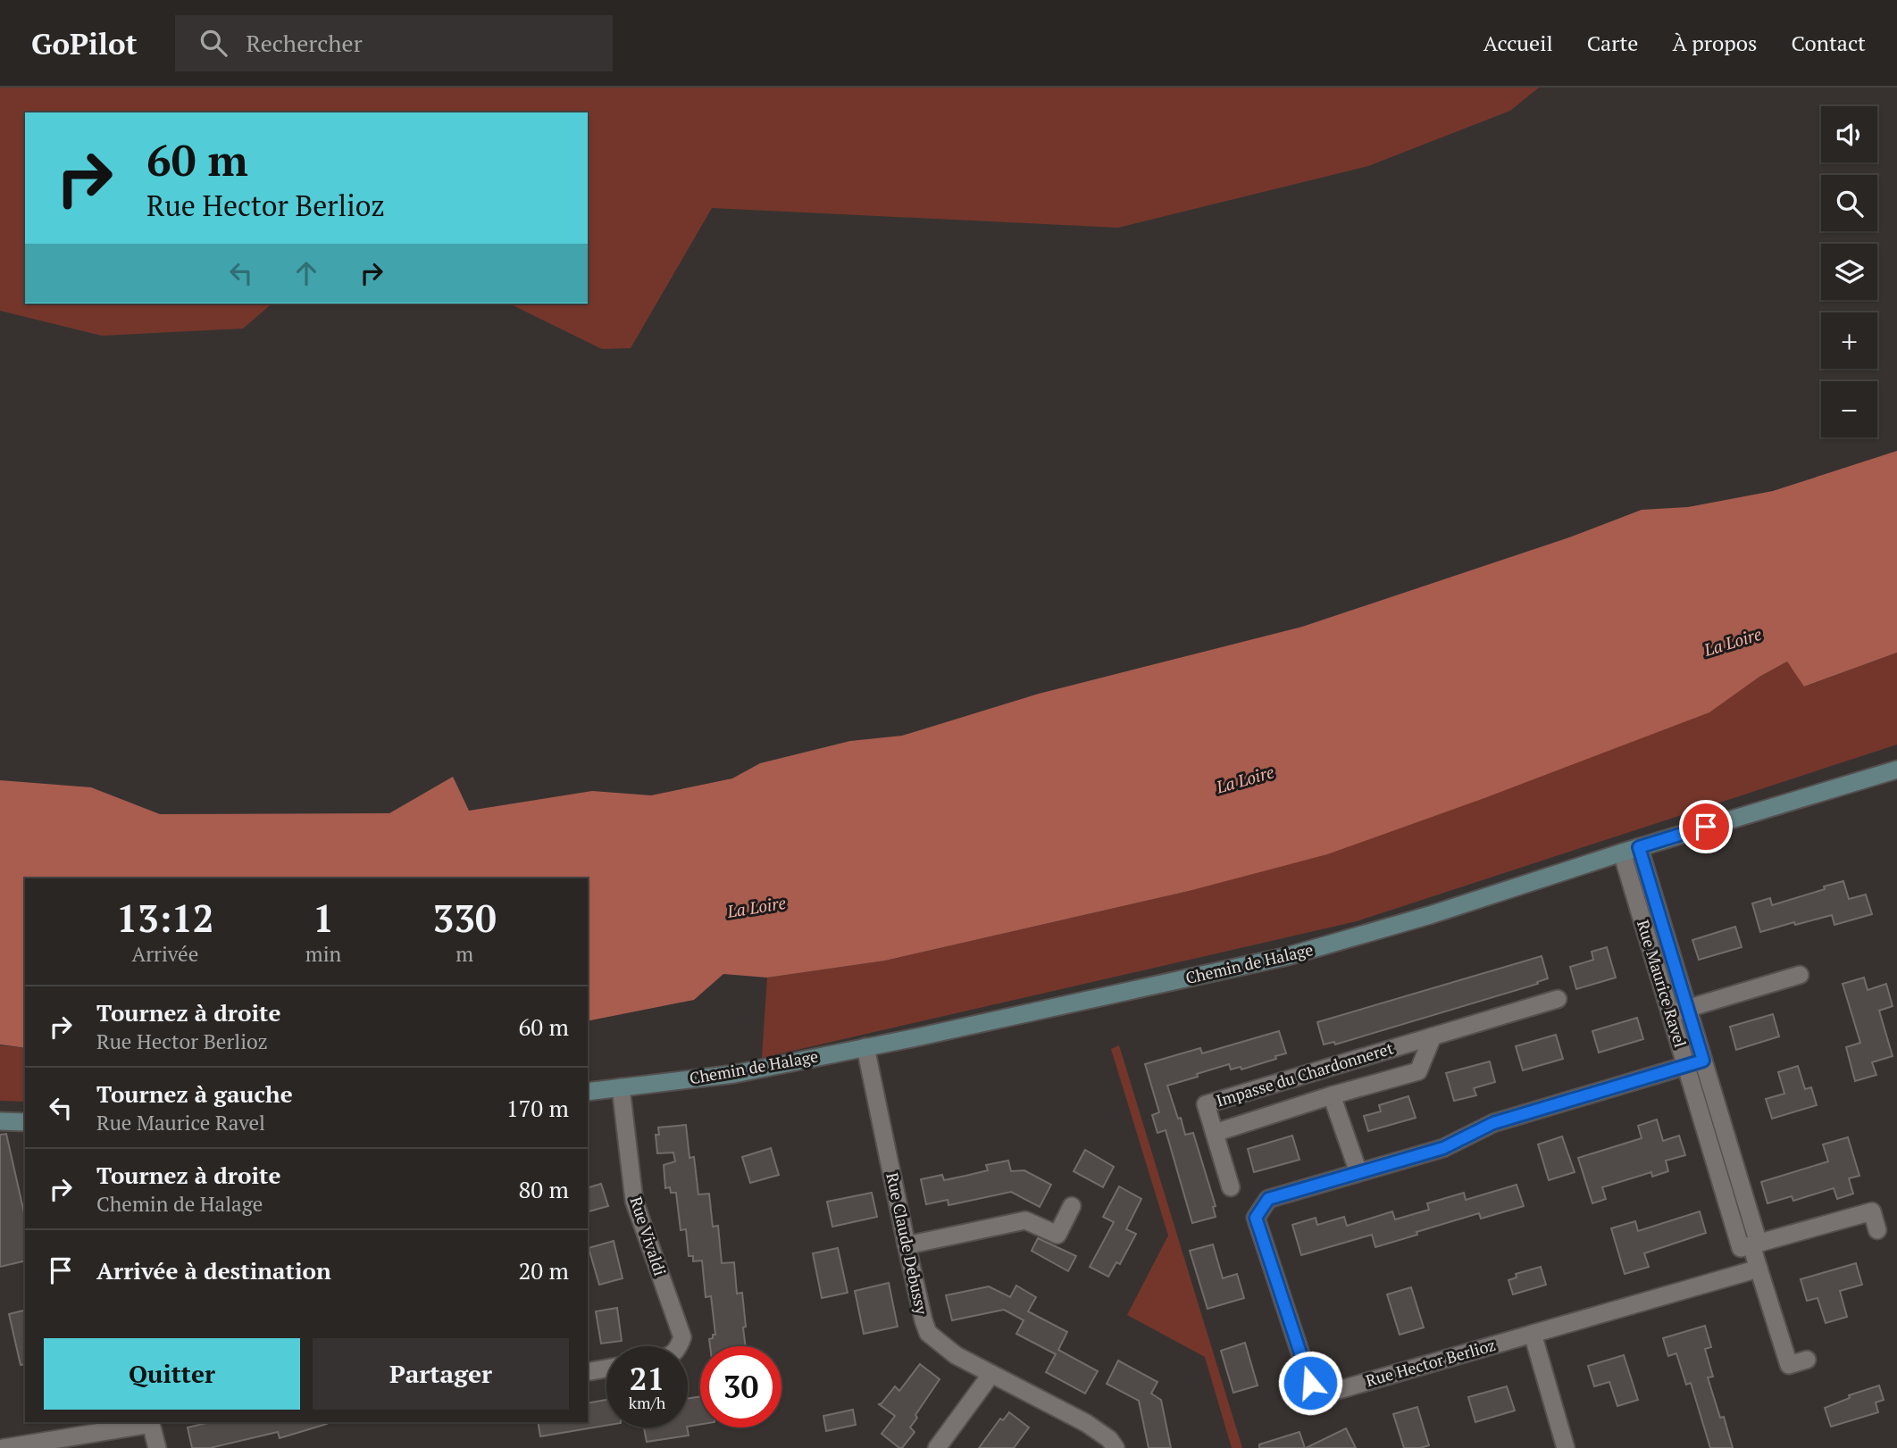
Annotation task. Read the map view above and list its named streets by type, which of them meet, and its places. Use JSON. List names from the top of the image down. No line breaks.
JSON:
{"streets":{"main road":["Chemin de Halage"],"street":["Rue Maurice Ravel","Impasse du Chardonneret","Rue Vivaldi","Rue Claude Debussy","Rue Hector Berlioz"]},"crossings":[["Chemin de Halage","Rue Maurice Ravel"],["Chemin de Halage","Rue Vivaldi"],["Chemin de Halage","Rue Claude Debussy"],["Rue Maurice Ravel","Rue Hector Berlioz"],["Impasse du Chardonneret","Rue Hector Berlioz"]],"water":["La Loire"],"page":{"header":"GoPilot","search":"Rechercher","nav":["Accueil","Carte","À propos","Contact"],"map_buttons":["+","−"],"turn":["60 m","Rue Hector Berlioz"],"eta":["13:12","Arrivée","1","min","330","m"],"list":[{"name":"Tournez à droite","note":"Rue Hector Berlioz","value":"60 m"},{"name":"Tournez à gauche","note":"Rue Maurice Ravel","value":"170 m"},{"name":"Tournez à droite","note":"Chemin de Halage","value":"80 m"},{"name":"Arrivée à destination","value":"20 m"}],"buttons":["Quitter","Partager"],"speed":"21 km/h","limit":"30"}}
